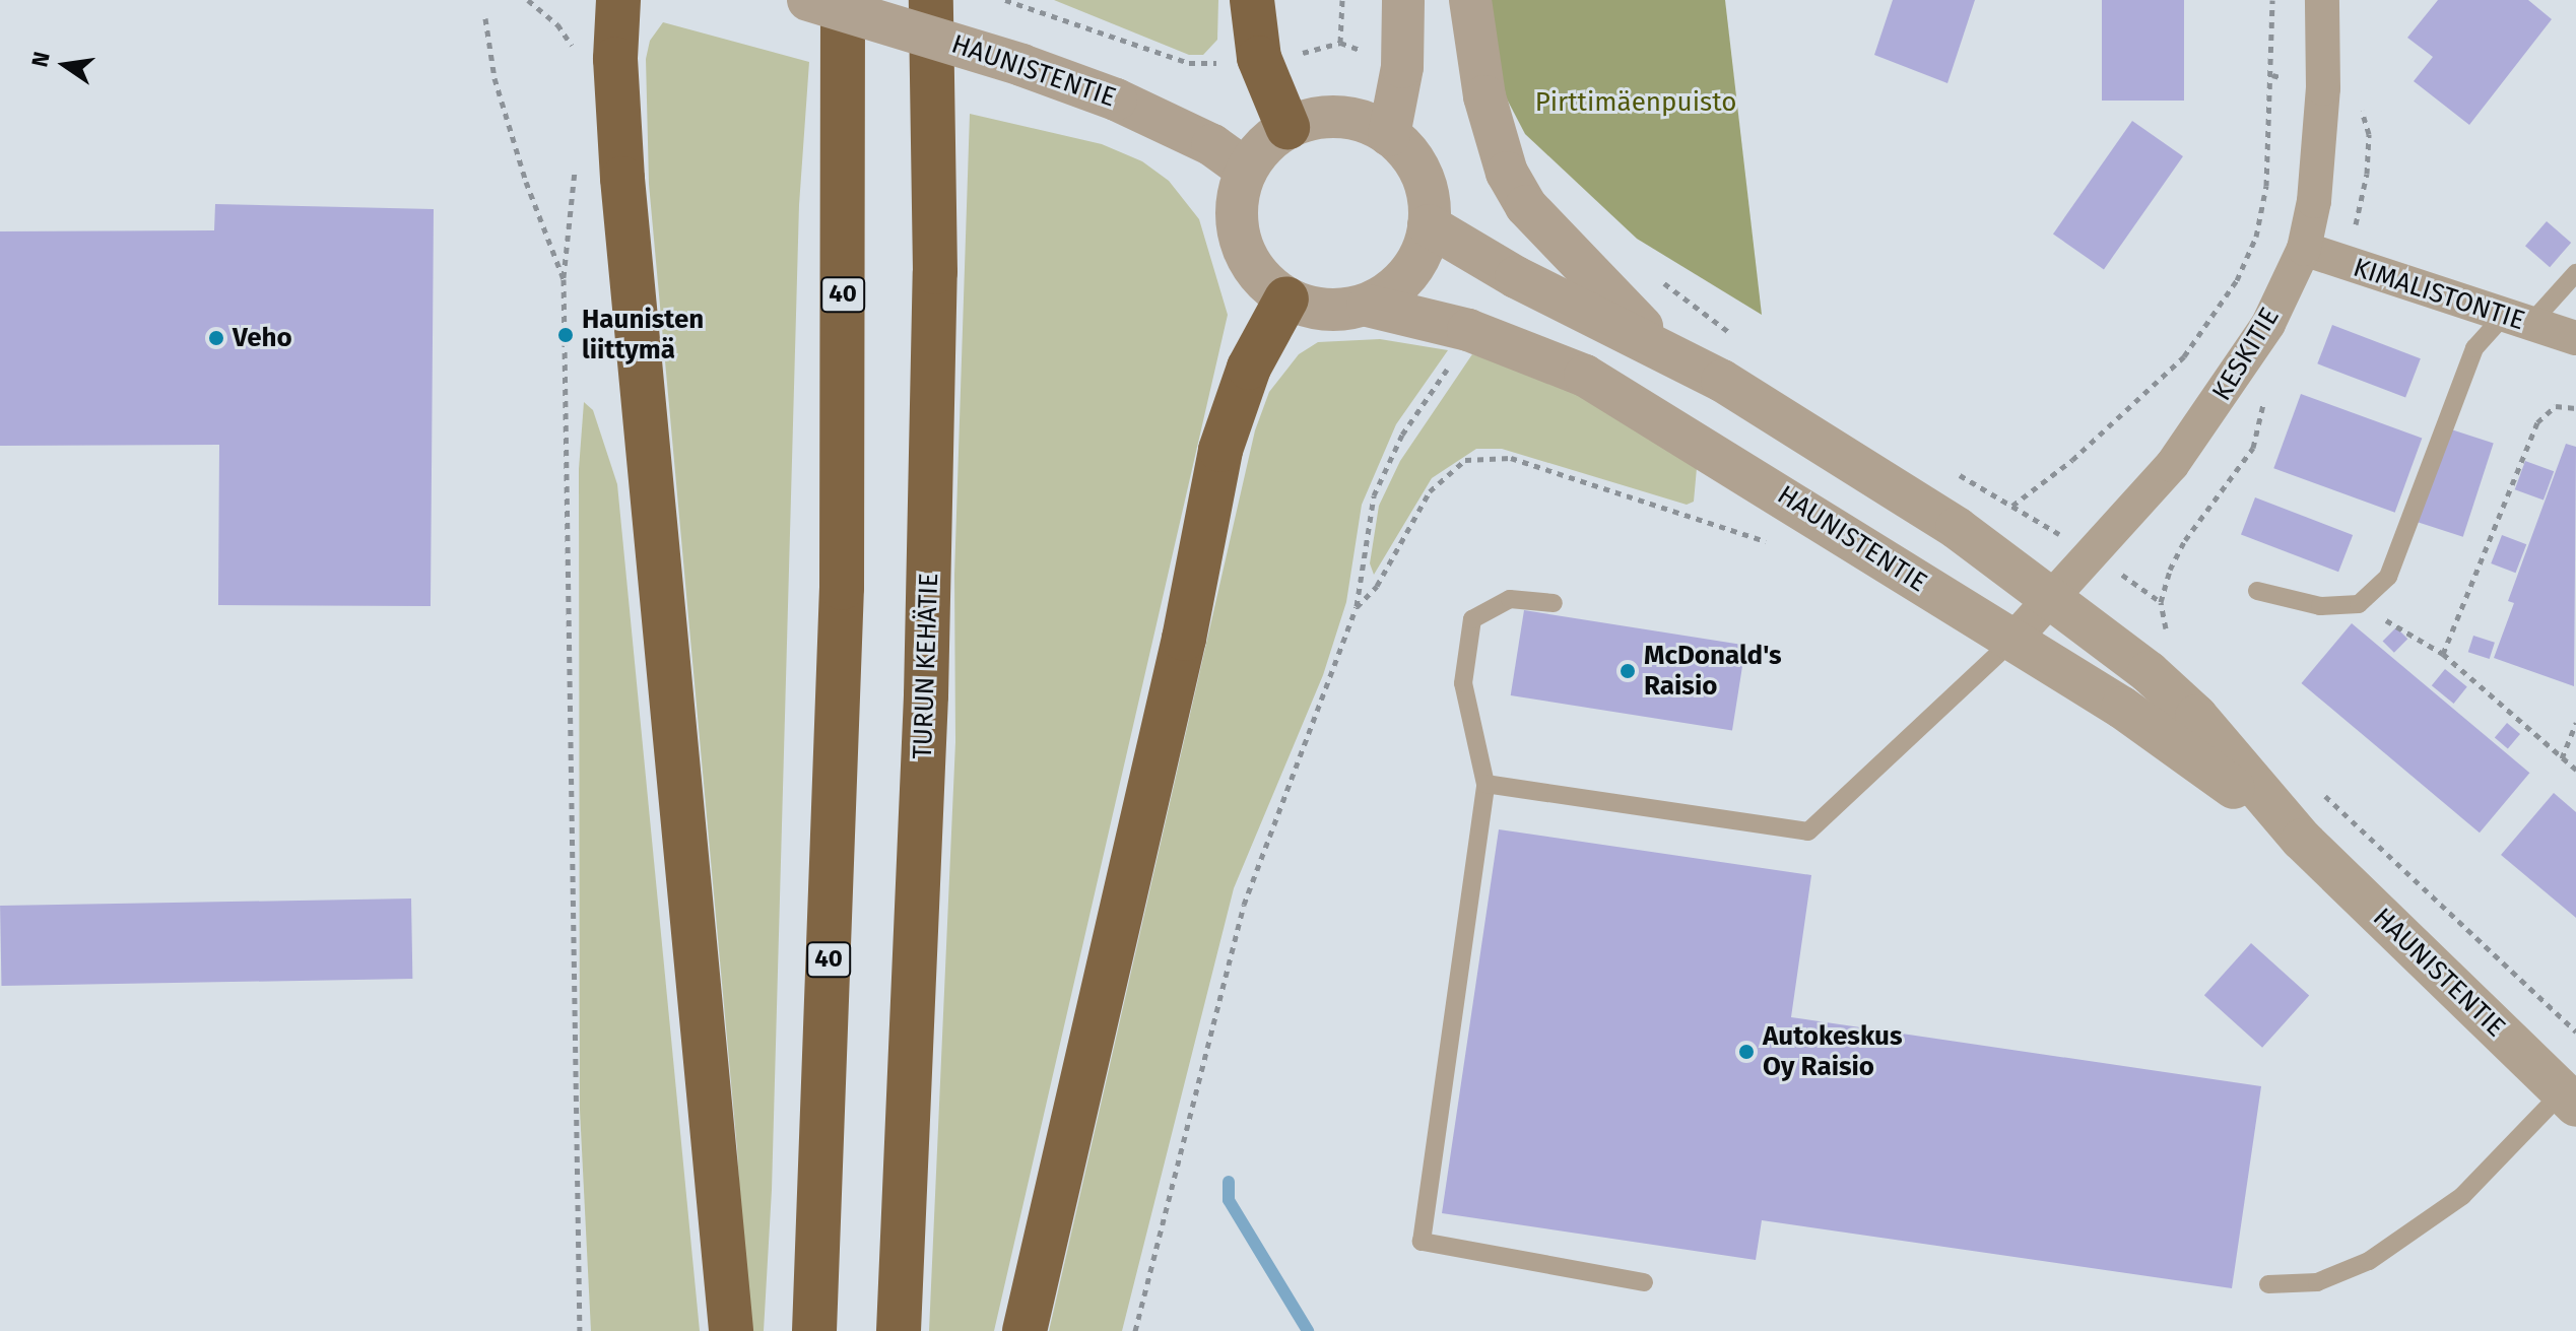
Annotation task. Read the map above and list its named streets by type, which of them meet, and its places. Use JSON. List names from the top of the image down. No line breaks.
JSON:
{"streets":{"highway":["40","TURUN KEHÄTIE"],"street":["HAUNISTENTIE","KIMALISTONTIE","KESKITIE"]},"crossings":[["HAUNISTENTIE","KESKITIE"],["KIMALISTONTIE","KESKITIE"]],"parks":["Pirttimäenpuisto"],"places":["Haunisten liittymä","Veho","McDonald's Raisio","Autokeskus Oy Raisio"],"north":"left"}
